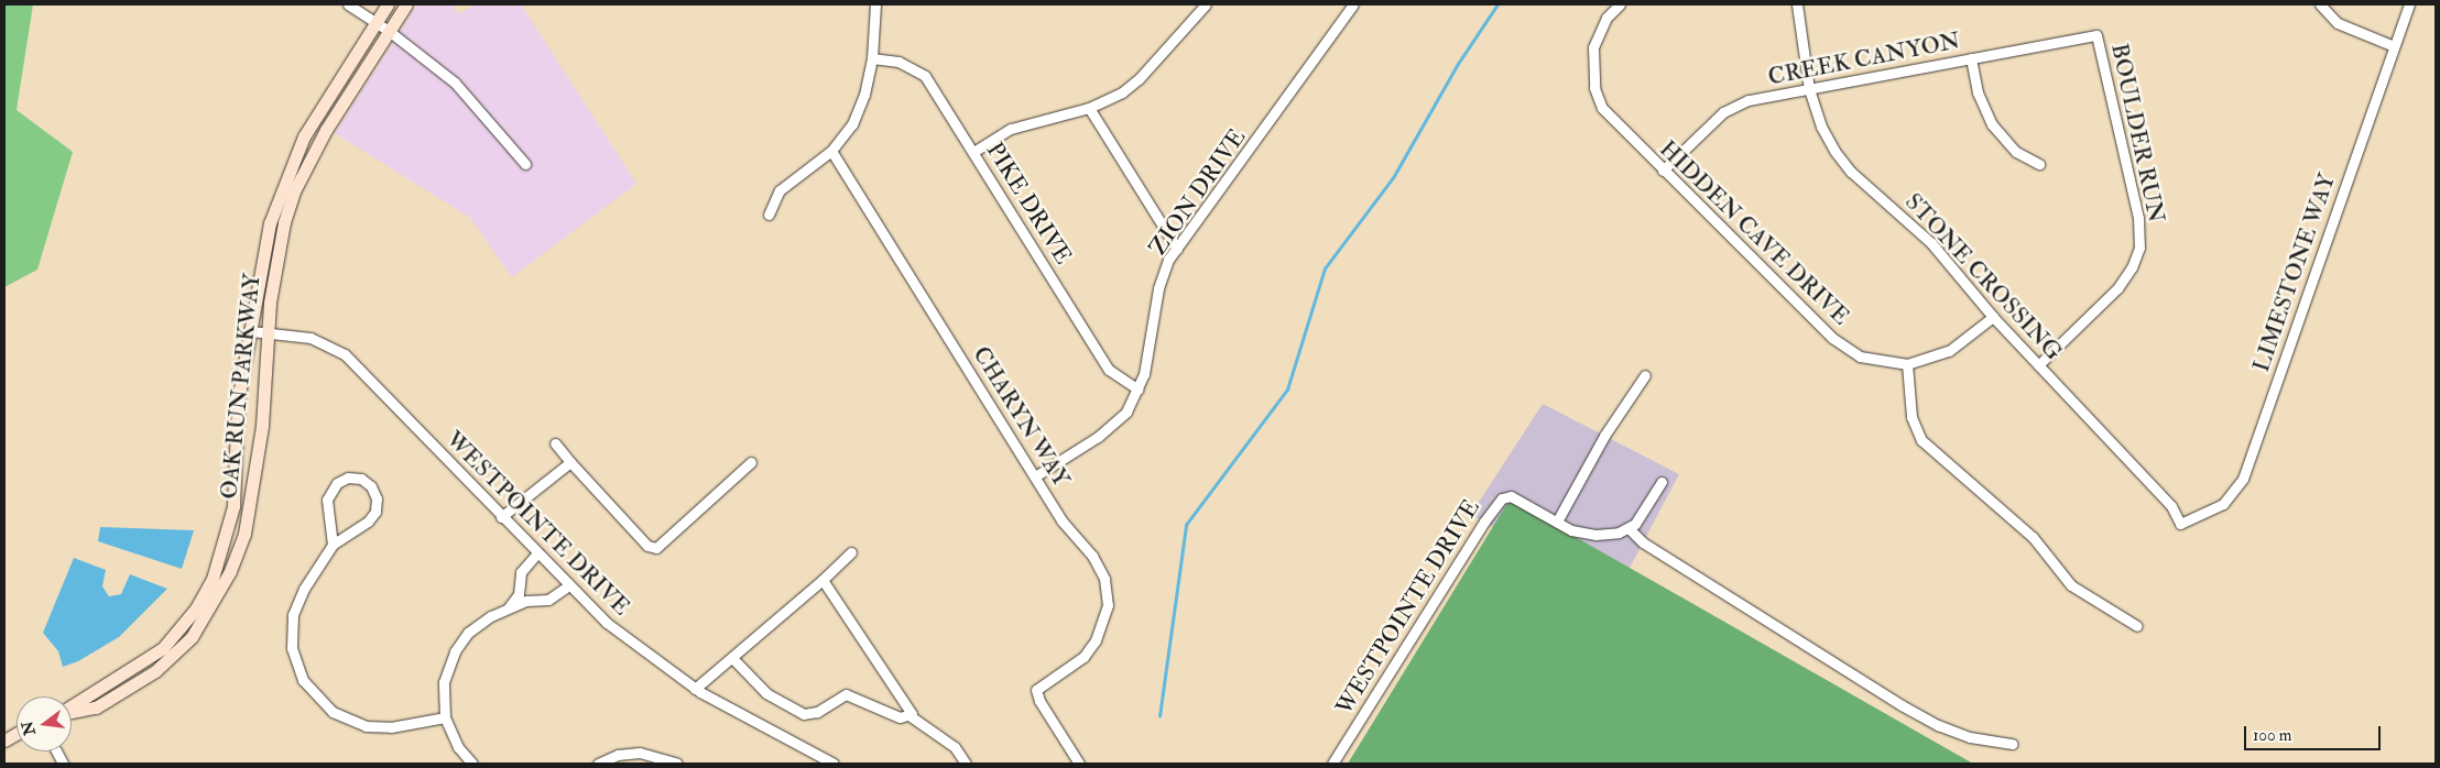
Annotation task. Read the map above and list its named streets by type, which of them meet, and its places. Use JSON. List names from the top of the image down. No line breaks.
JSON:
{"streets":{"street":["CREEK CANYON","BOULDER RUN","ZION DRIVE","PIKE DRIVE","HIDDEN CAVE DRIVE","LIMESTONE WAY","STONE CROSSING","OAK RUN PARKWAY","CHARYN WAY","WESTPOINTE DRIVE"]},"crossings":[["CREEK CANYON","BOULDER RUN"],["CREEK CANYON","HIDDEN CAVE DRIVE"],["CREEK CANYON","STONE CROSSING"],["BOULDER RUN","STONE CROSSING"],["ZION DRIVE","PIKE DRIVE"],["ZION DRIVE","CHARYN WAY"],["HIDDEN CAVE DRIVE","STONE CROSSING"],["LIMESTONE WAY","STONE CROSSING"],["OAK RUN PARKWAY","WESTPOINTE DRIVE"]],"scale_bar":"100 m","north":"left"}
